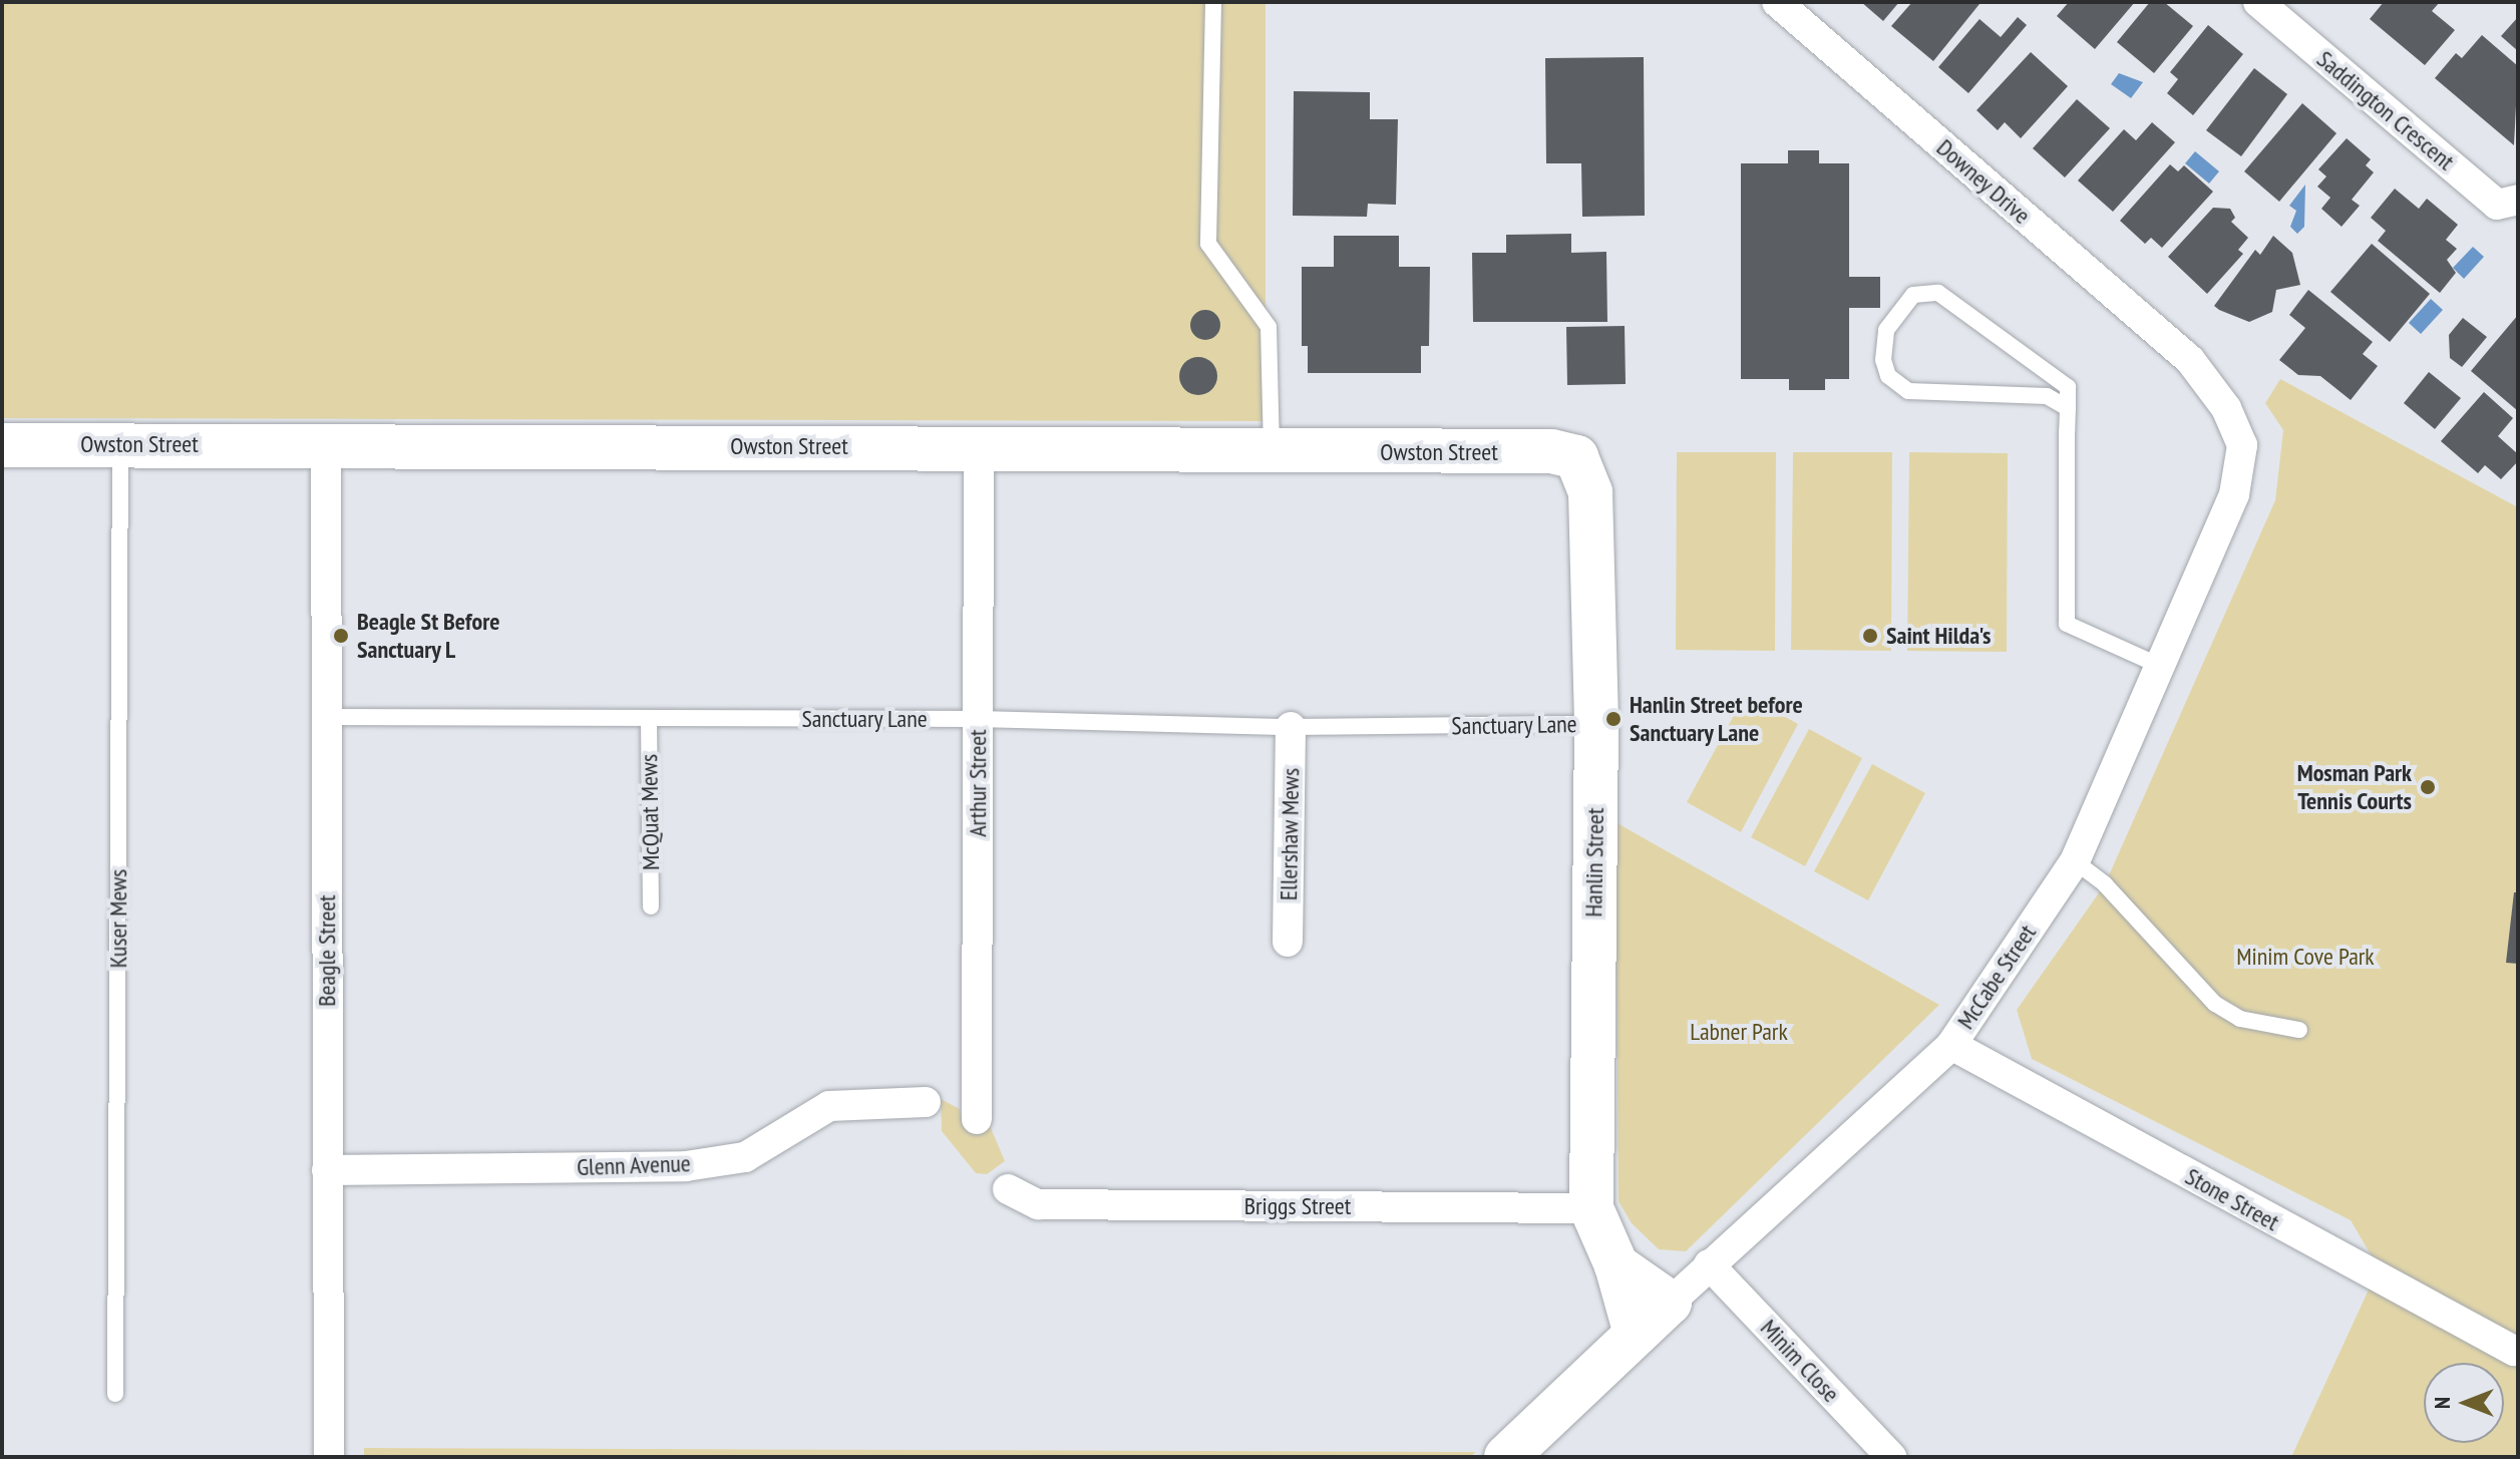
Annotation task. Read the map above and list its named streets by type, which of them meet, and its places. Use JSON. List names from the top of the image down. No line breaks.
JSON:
{"streets":{"street":["Saddington Crescent","Downey Drive","Owston Street","Arthur Street","Ellershaw Mews","Hanlin Street","Beagle Street","McCabe Street","Glenn Avenue","Stone Street","Briggs Street","Minim Close"],"lane":["Sanctuary Lane","McQuat Mews","Kuser Mews"]},"crossings":[["Downey Drive","McCabe Street"],["Owston Street","Arthur Street"],["Owston Street","Hanlin Street"],["Owston Street","Kuser Mews"],["Owston Street","Beagle Street"],["Sanctuary Lane","Arthur Street"],["Sanctuary Lane","McQuat Mews"],["Sanctuary Lane","Ellershaw Mews"],["Sanctuary Lane","Hanlin Street"],["Sanctuary Lane","Beagle Street"],["Hanlin Street","McCabe Street"],["Hanlin Street","Briggs Street"],["Beagle Street","Glenn Avenue"],["McCabe Street","Stone Street"],["McCabe Street","Minim Close"]],"parks":["Minim Cove Park","Labner Park"],"places":["Beagle St Before Sanctuary L","Saint Hilda's","Hanlin Street before Sanctuary Lane","Mosman Park Tennis Courts"],"north":"left"}
